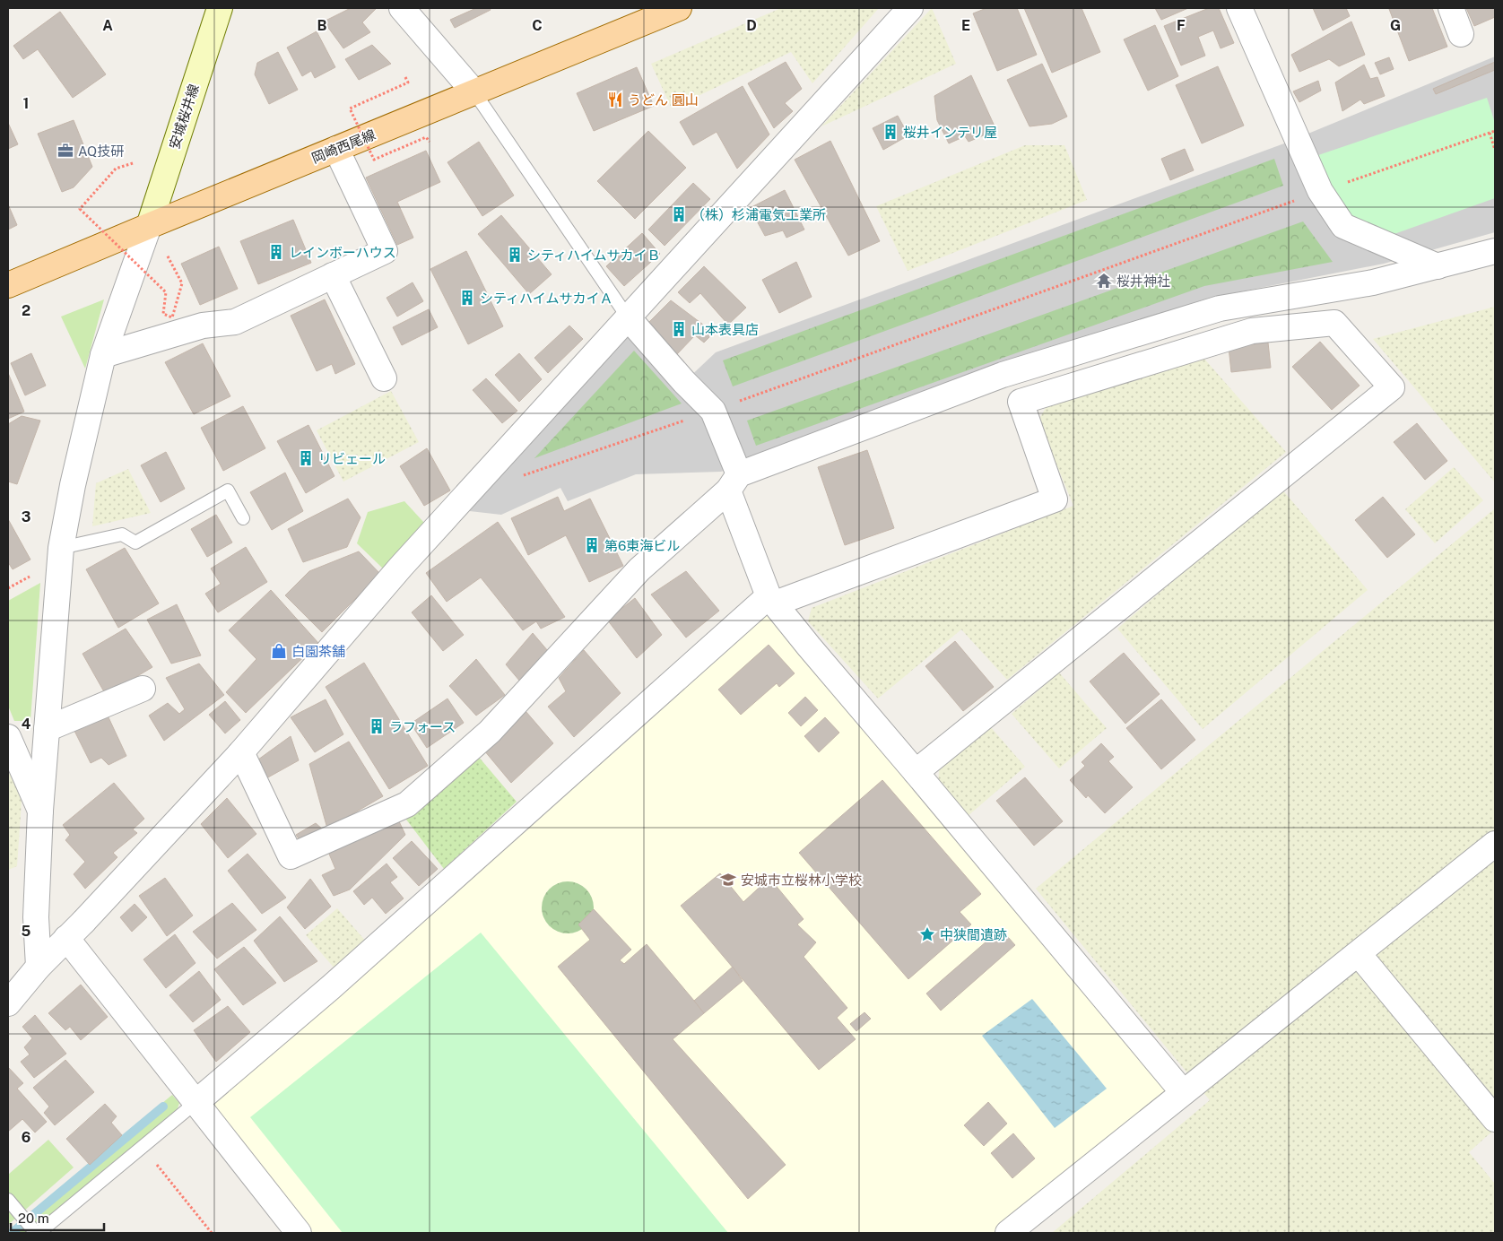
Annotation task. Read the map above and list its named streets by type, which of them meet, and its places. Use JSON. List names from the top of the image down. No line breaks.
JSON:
{"streets":{"main road":["安城桜井線","岡崎西尾線"]},"crossings":[["安城桜井線","岡崎西尾線"]],"places":{"restaurant":["うどん 圓山"],"building":["桜井インテリ屋","（株）杉浦電気工業所","レインボーハウス","シティハイムサカイＢ","シティハイムサカイＡ","山本表具店","リビェール","第6東海ビル","ラフォース"],"office":["AQ技研"],"temple":["桜井神社"],"shop":["白園茶舗"],"school or university":["安城市立桜林小学校"],"place":["中狭間遺跡"]},"scale_bar":"20 m","grid":{"columns":["A","B","C","D","E","F","G"],"rows":["1","2","3","4","5","6"]}}
